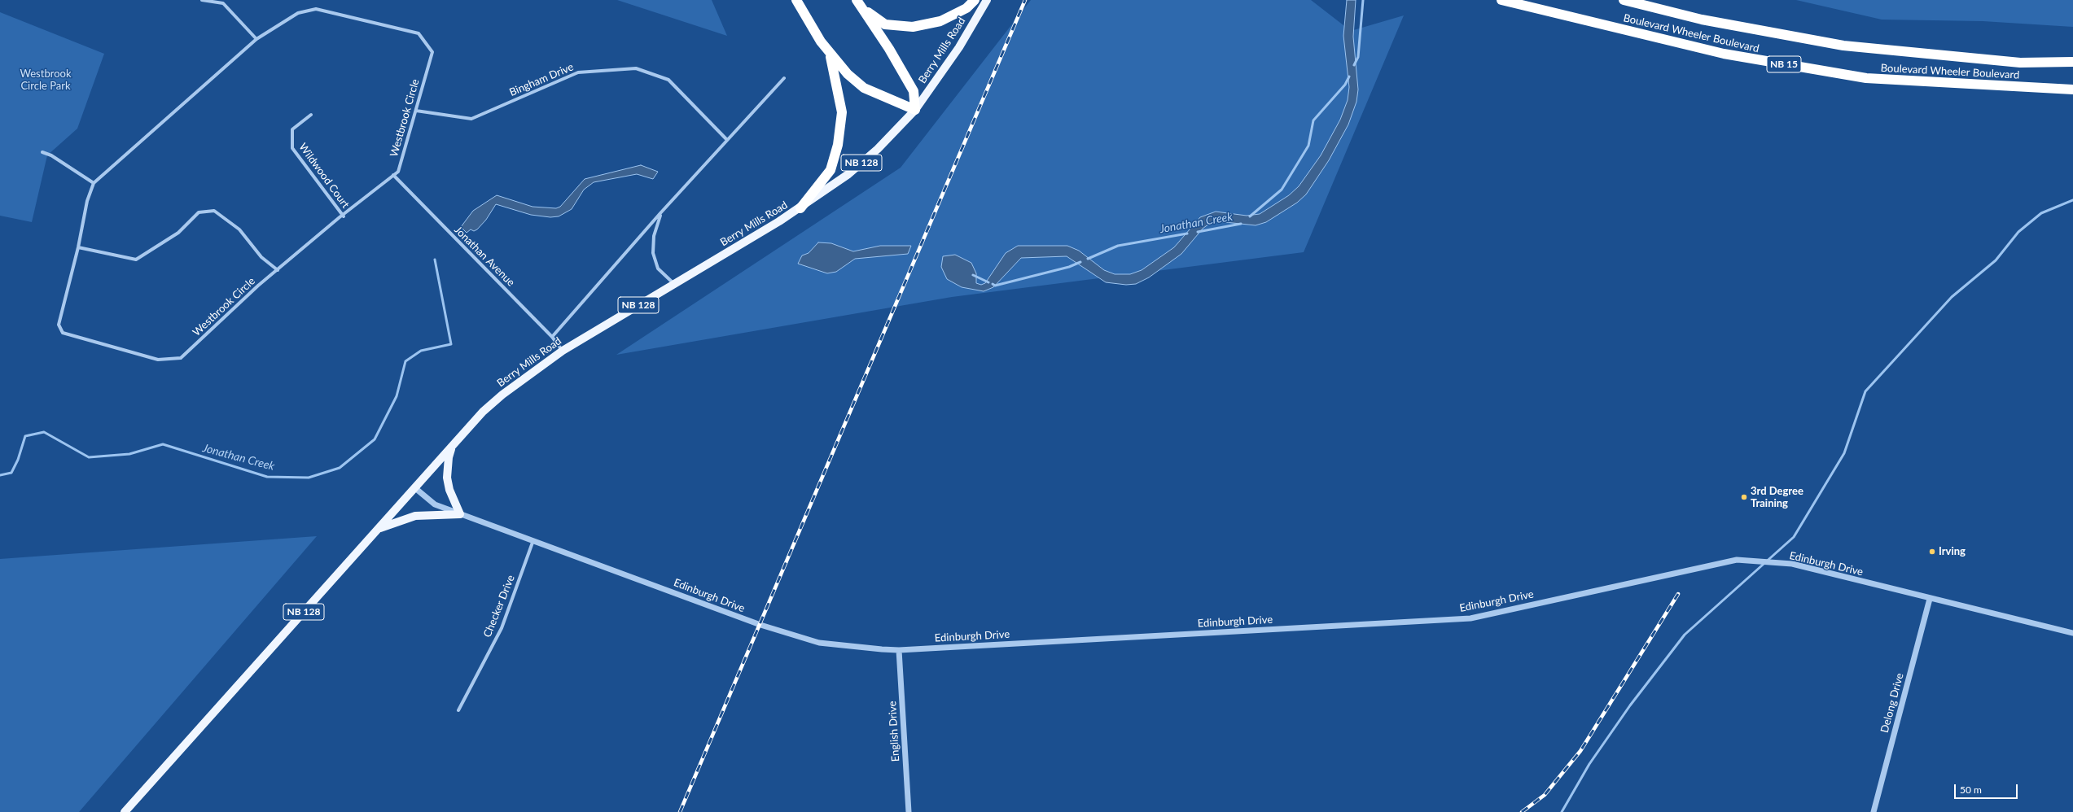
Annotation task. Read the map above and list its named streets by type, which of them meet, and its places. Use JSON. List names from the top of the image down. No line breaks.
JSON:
{"streets":{"highway":["Boulevard Wheeler Boulevard","NB 15"],"main road":["Berry Mills Road","NB 128"],"street":["Bingham Drive","Westbrook Circle","Wildwood Court","Jonathan Avenue","Edinburgh Drive","Checker Drive","Delong Drive","English Drive"]},"crossings":[["Berry Mills Road","NB 128"],["Berry Mills Road","Jonathan Avenue"],["Bingham Drive","Westbrook Circle"],["Westbrook Circle","Wildwood Court"],["Westbrook Circle","Jonathan Avenue"],["NB 128","Edinburgh Drive"],["Edinburgh Drive","Checker Drive"],["Edinburgh Drive","Delong Drive"],["Edinburgh Drive","English Drive"]],"water":["Jonathan Creek"],"parks":["Westbrook Circle Park"],"places":["3rd Degree Training","Irving"],"scale_bar":"50 m"}
